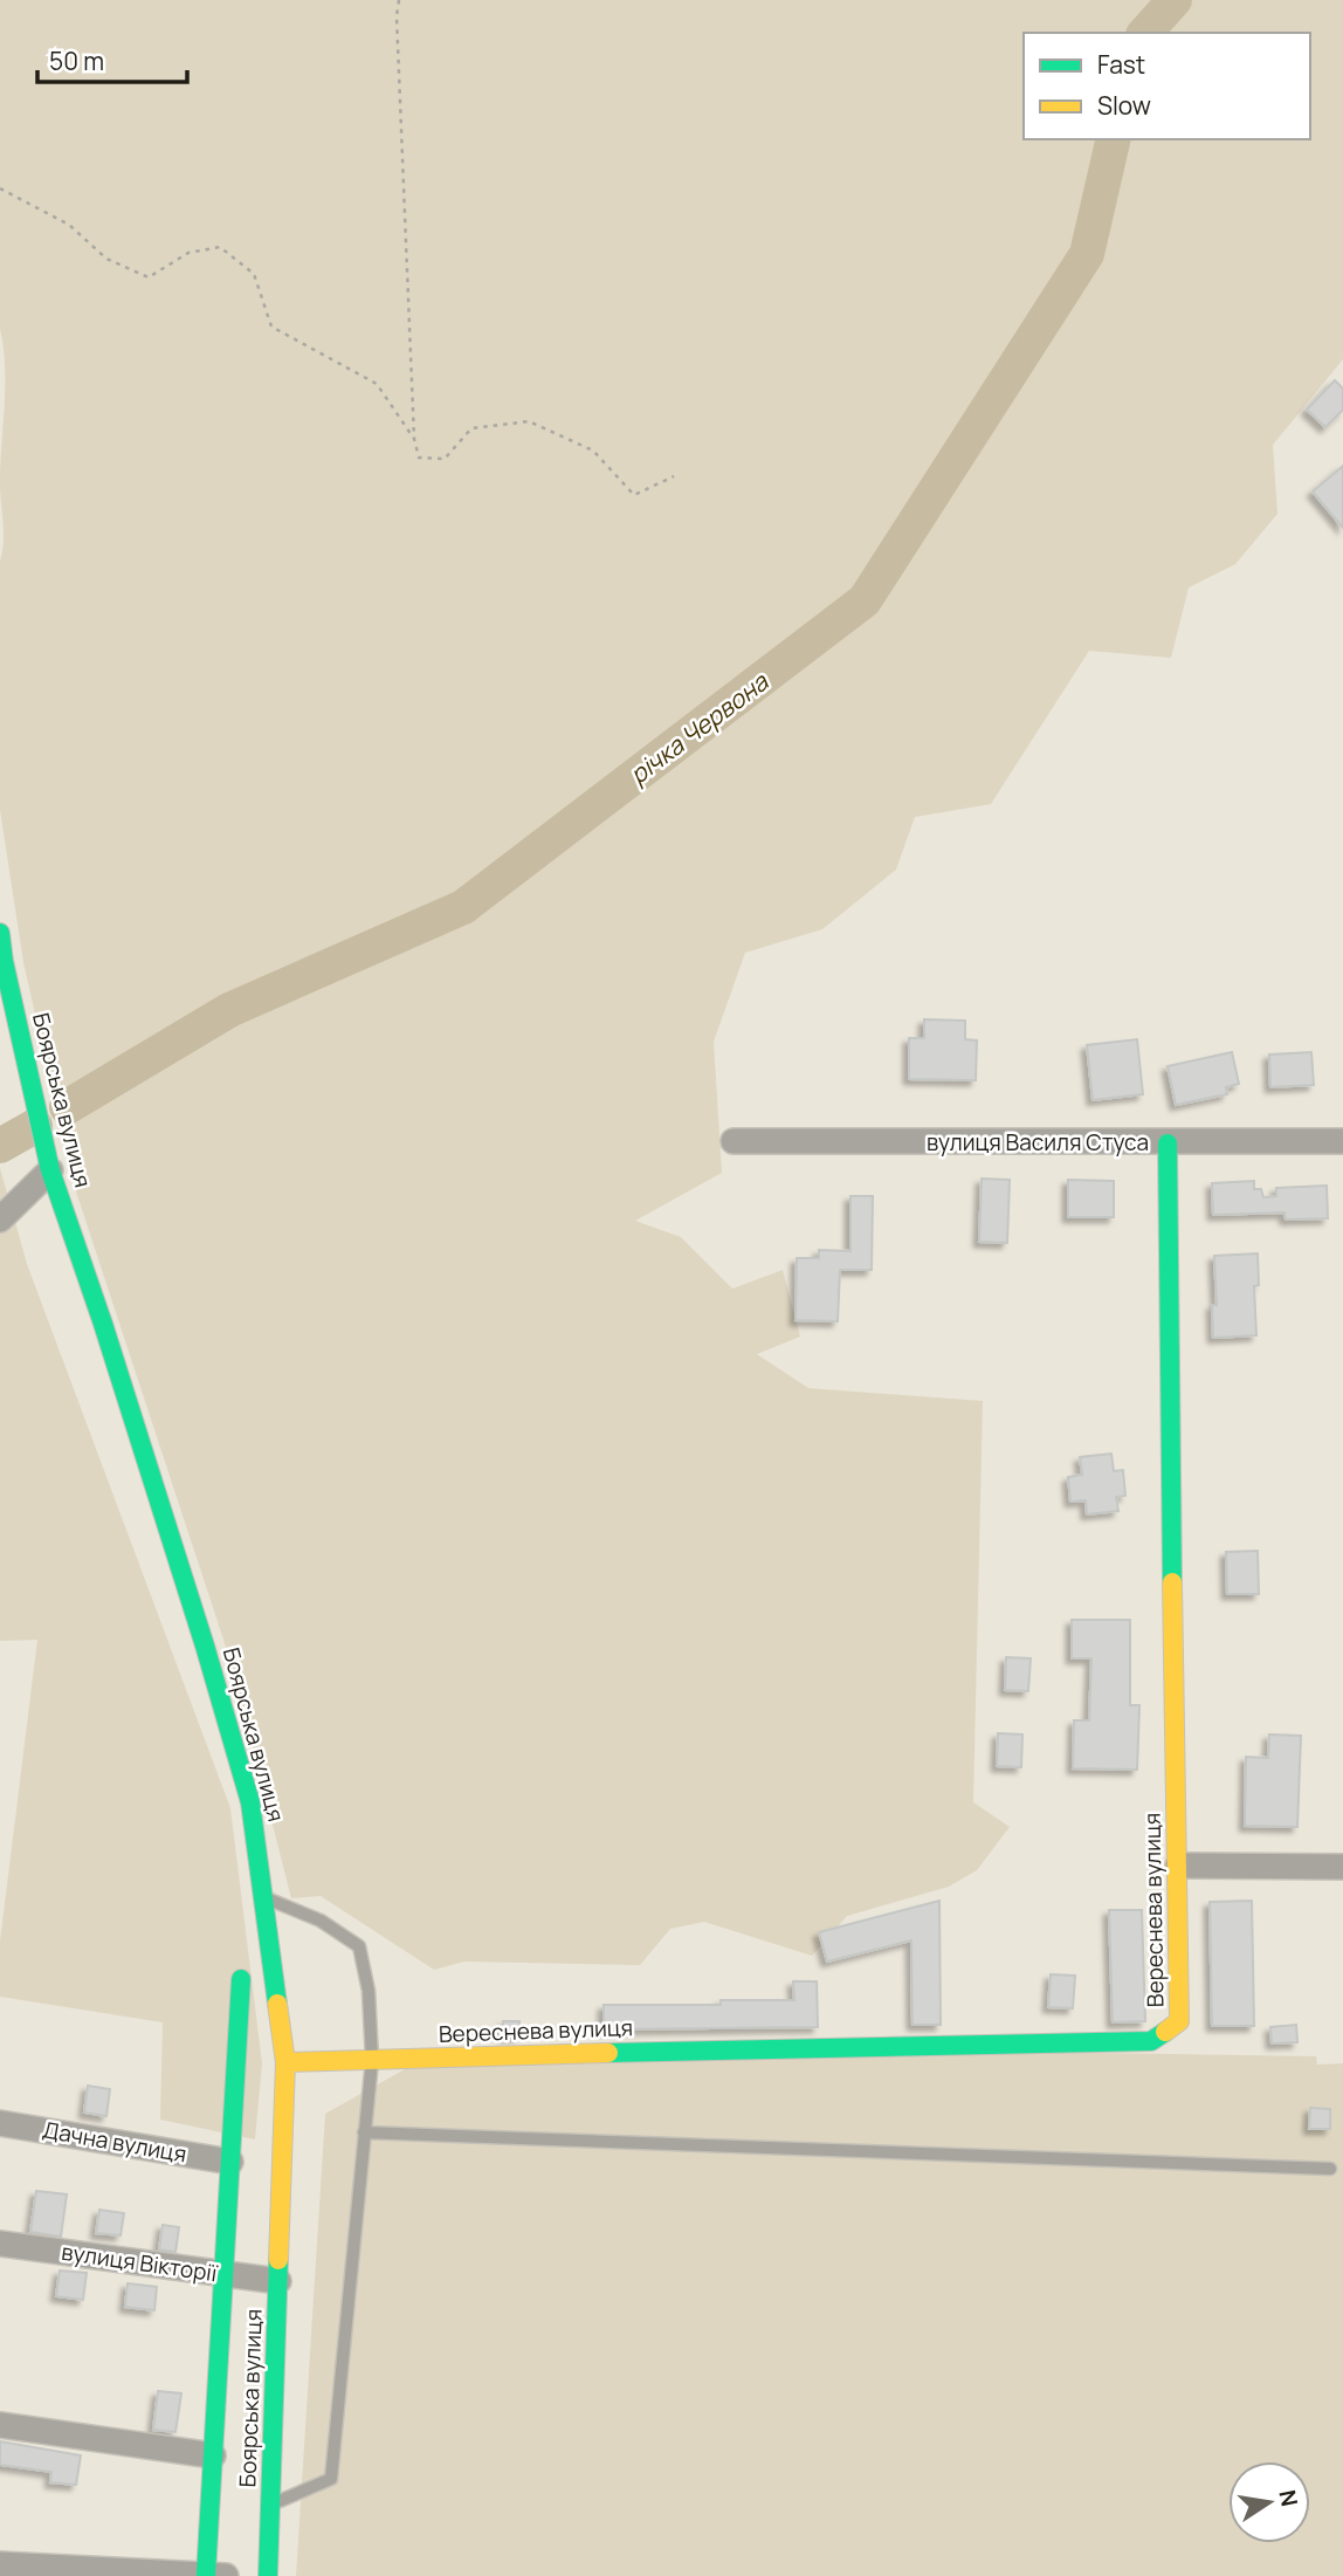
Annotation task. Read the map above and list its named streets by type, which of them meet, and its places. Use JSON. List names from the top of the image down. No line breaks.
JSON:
{"streets":{"street":["Боярська вулиця","вулиця Василя Стуса","Вереснева вулиця","Дачна вулиця","вулиця Вікторії"]},"crossings":[["Боярська вулиця","Вереснева вулиця"],["Боярська вулиця","вулиця Вікторії"],["вулиця Василя Стуса","Вереснева вулиця"]],"water":["річка Червона"],"legend":["Fast","Slow"],"scale_bar":"50 m","north":"right"}
